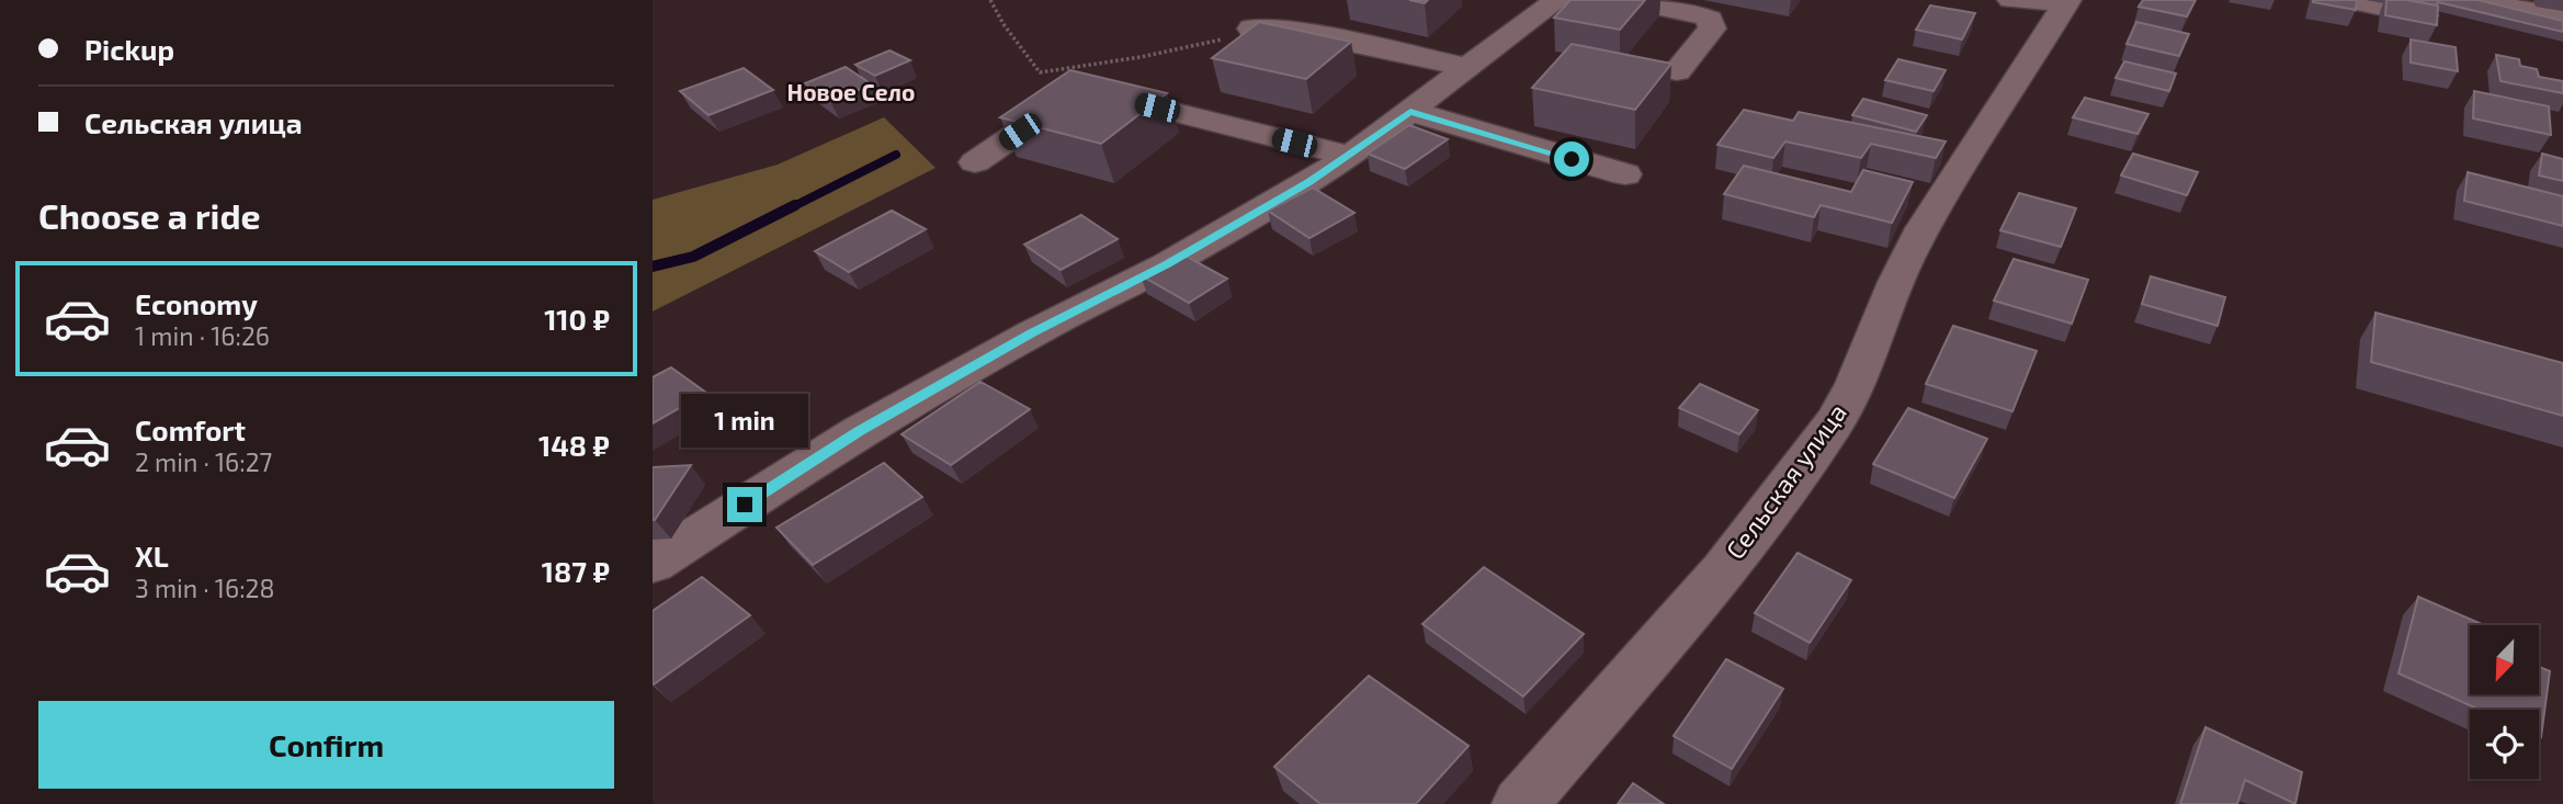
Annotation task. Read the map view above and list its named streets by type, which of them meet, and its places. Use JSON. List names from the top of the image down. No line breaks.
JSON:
{"streets":{"street":["Сельская улица"]},"districts":["Новое Село"],"north":"bottom left","page":{"banner":["Pickup","Сельская улица"],"heading":"Choose a ride","list":[{"name":"Economy","note":"1 min · 16:26","value":"110 ₽"},{"name":"Comfort","note":"2 min · 16:27","value":"148 ₽"},{"name":"XL","note":"3 min · 16:28","value":"187 ₽"}],"bubble":"1 min","buttons":"Confirm"}}
